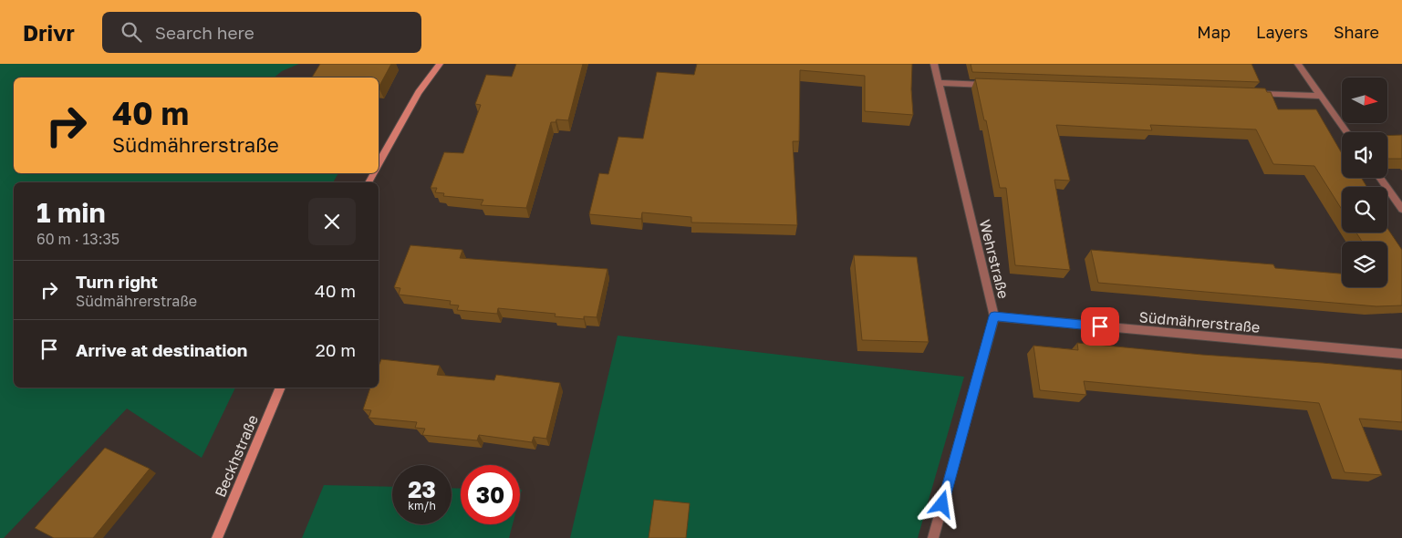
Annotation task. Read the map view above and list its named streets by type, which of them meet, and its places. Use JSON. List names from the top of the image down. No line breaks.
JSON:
{"streets":{"street":["Wehrstraße","Südmährerstraße","Beckhstraße"]},"crossings":[["Wehrstraße","Südmährerstraße"]],"north":"right","page":{"header":"Drivr","search":"Search here","nav":["Map","Layers","Share"],"turn":["40 m","Südmährerstraße"],"heading":["1 min","60 m · 13:35"],"list":[{"name":"Turn right","note":"Südmährerstraße","value":"40 m"},{"name":"Arrive at destination","value":"20 m"}],"speed":"23 km/h","limit":"30"}}
